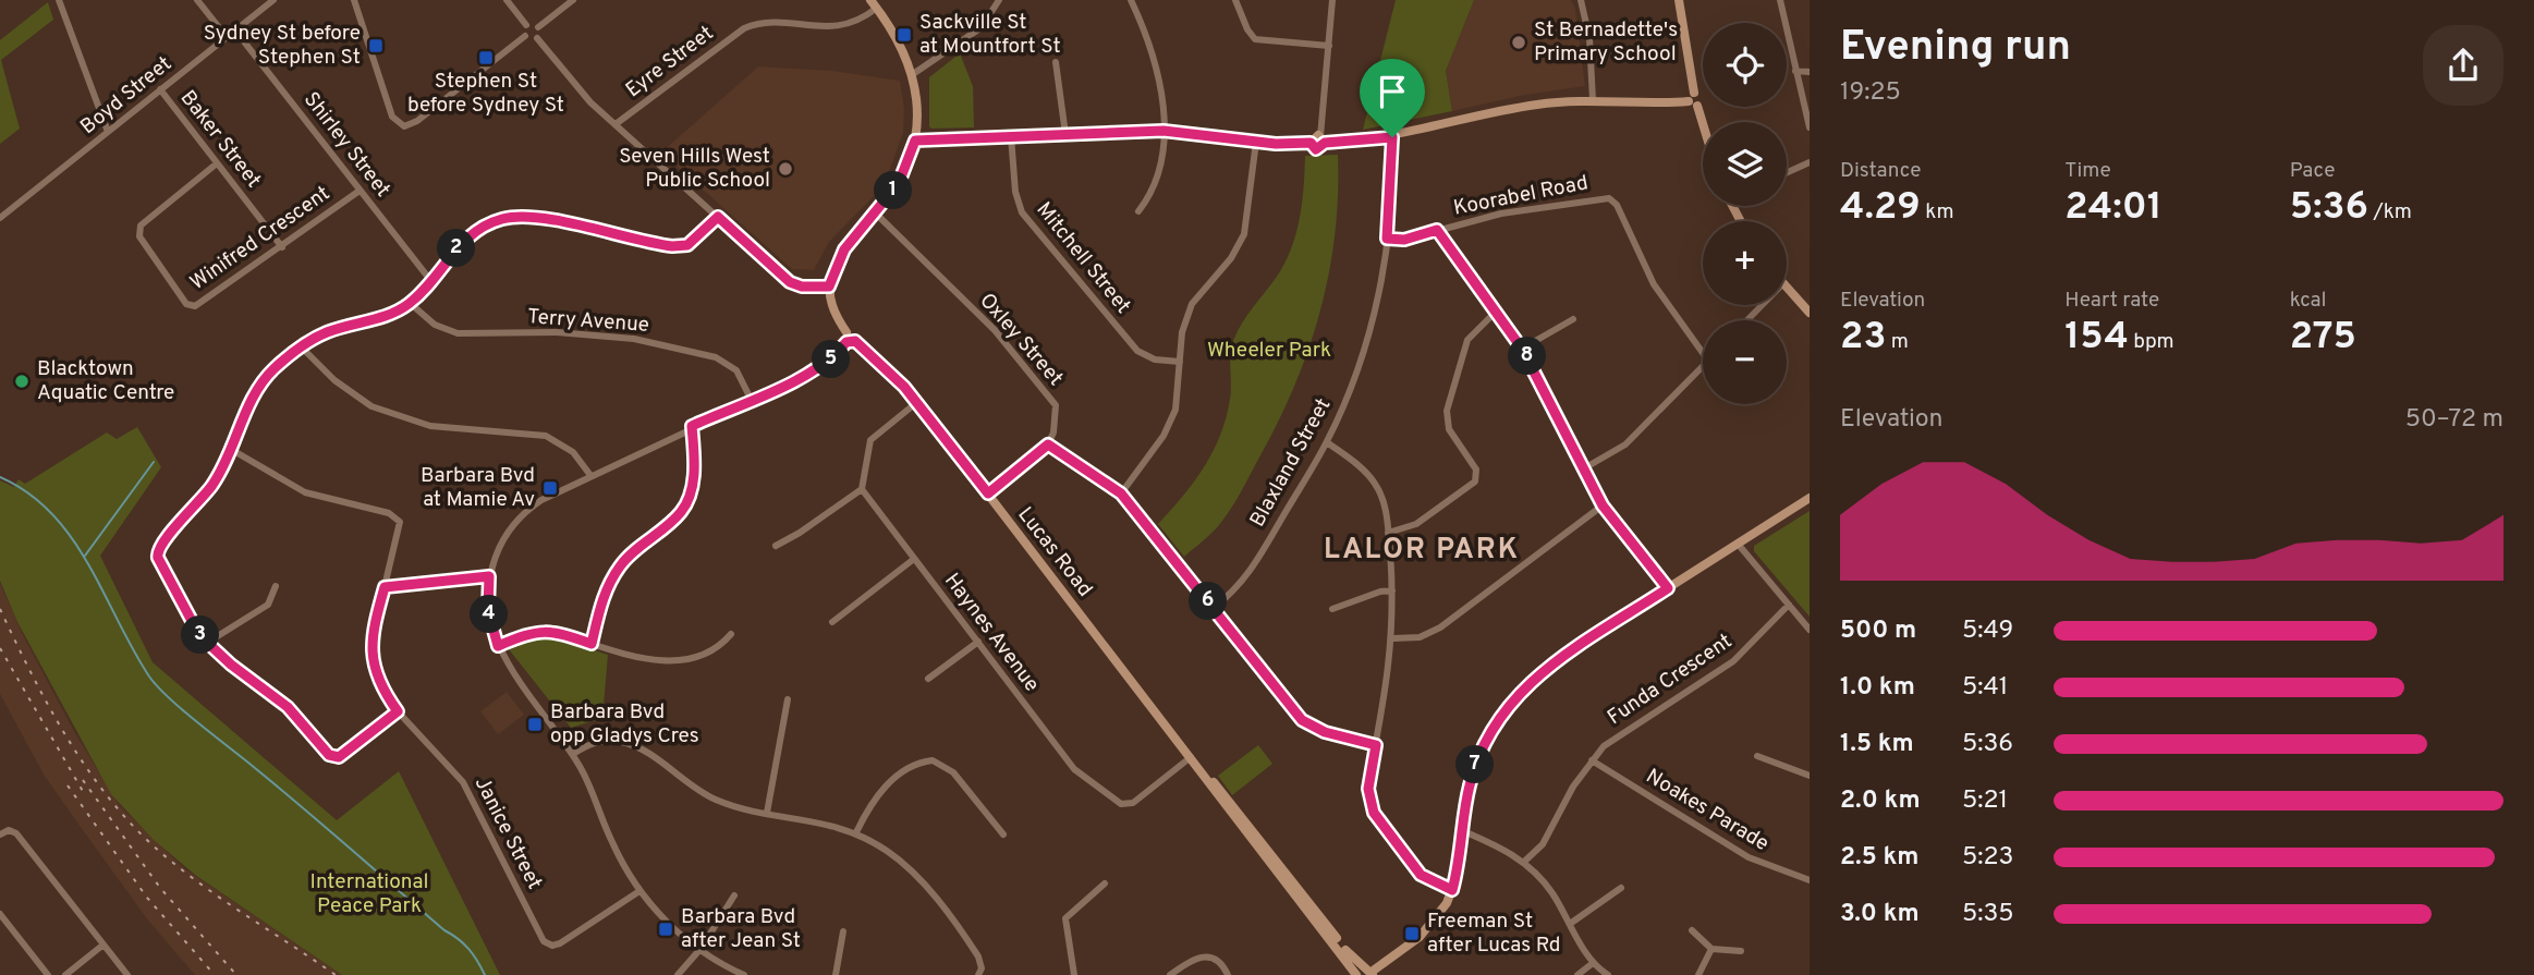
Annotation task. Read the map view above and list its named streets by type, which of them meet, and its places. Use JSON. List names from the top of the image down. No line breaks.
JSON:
{"streets":{"street":["Eyre Street","Boyd Street","Baker Street","Shirley Street","Koorabel Road","Winifred Crescent","Mitchell Street","Terry Avenue","Oxley Street","Blaxland Street","Lucas Road","Haynes Avenue","Funda Crescent","Noakes Parade","Janice Street"]},"crossings":[["Boyd Street","Baker Street"],["Boyd Street","Shirley Street"],["Baker Street","Winifred Crescent"],["Shirley Street","Winifred Crescent"],["Koorabel Road","Blaxland Street"],["Lucas Road","Haynes Avenue"],["Funda Crescent","Noakes Parade"]],"districts":["LALOR PARK"],"parks":["Wheeler Park","International Peace Park"],"places":{"transit":["Sackville St at Mountfort St","Sydney St before Stephen St","Stephen St before Sydney St","Barbara Bvd at Mamie Av","Barbara Bvd opp Gladys Cres","Barbara Bvd after Jean St","Freeman St after Lucas Rd"],"other":["St Bernadette's Primary School","Seven Hills West Public School","Blacktown Aquatic Centre"]},"page":{"heading":["Evening run","19:25"],"map_buttons":["+","−"],"stats":[["Distance","4.29 km"],["Time","24:01"],["Pace","5:36 /km"],["Elevation","23 m"],["Heart rate","154 bpm"],["kcal","275"]],"pins":["1","2","8","5","6","4","3","7"],"chart":["Elevation","50–72 m"],"list":[{"name":"500 m","note":"5:49"},{"name":"1.0 km","note":"5:41"},{"name":"1.5 km","note":"5:36"},{"name":"2.0 km","note":"5:21"},{"name":"2.5 km","note":"5:23"},{"name":"3.0 km","note":"5:35"}]}}
